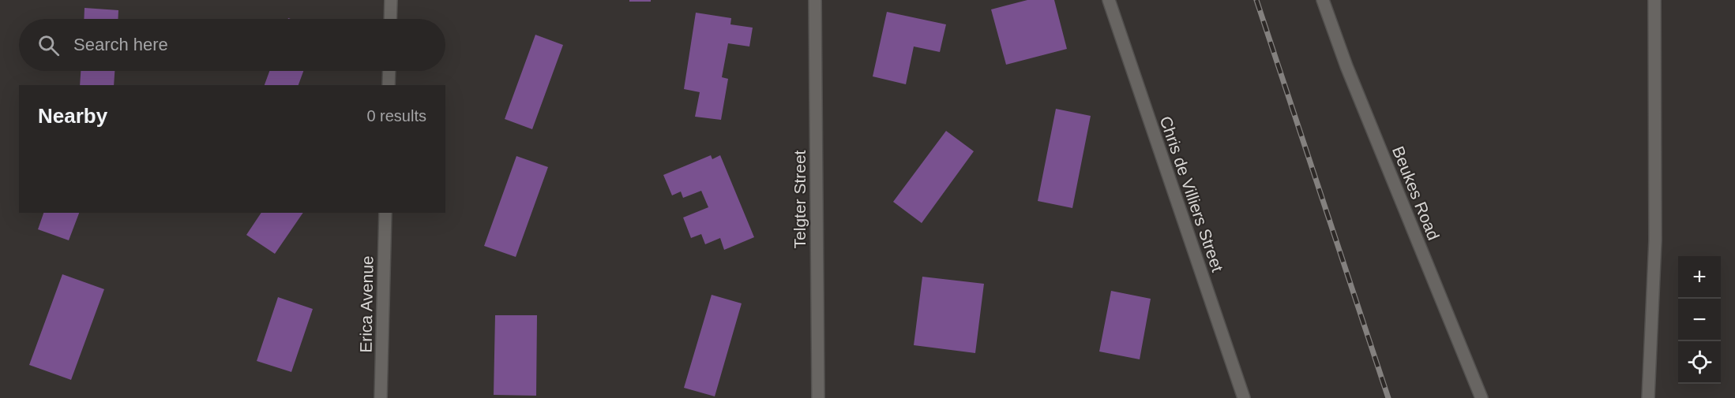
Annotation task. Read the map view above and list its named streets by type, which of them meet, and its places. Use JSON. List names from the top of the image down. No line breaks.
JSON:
{"streets":{"street":["Beukes Road","Chris de Villiers Street","Telgter Street","Erica Avenue"]},"page":{"search":"Search here","heading":["Nearby","0 results"],"map_buttons":["+","−"]}}
